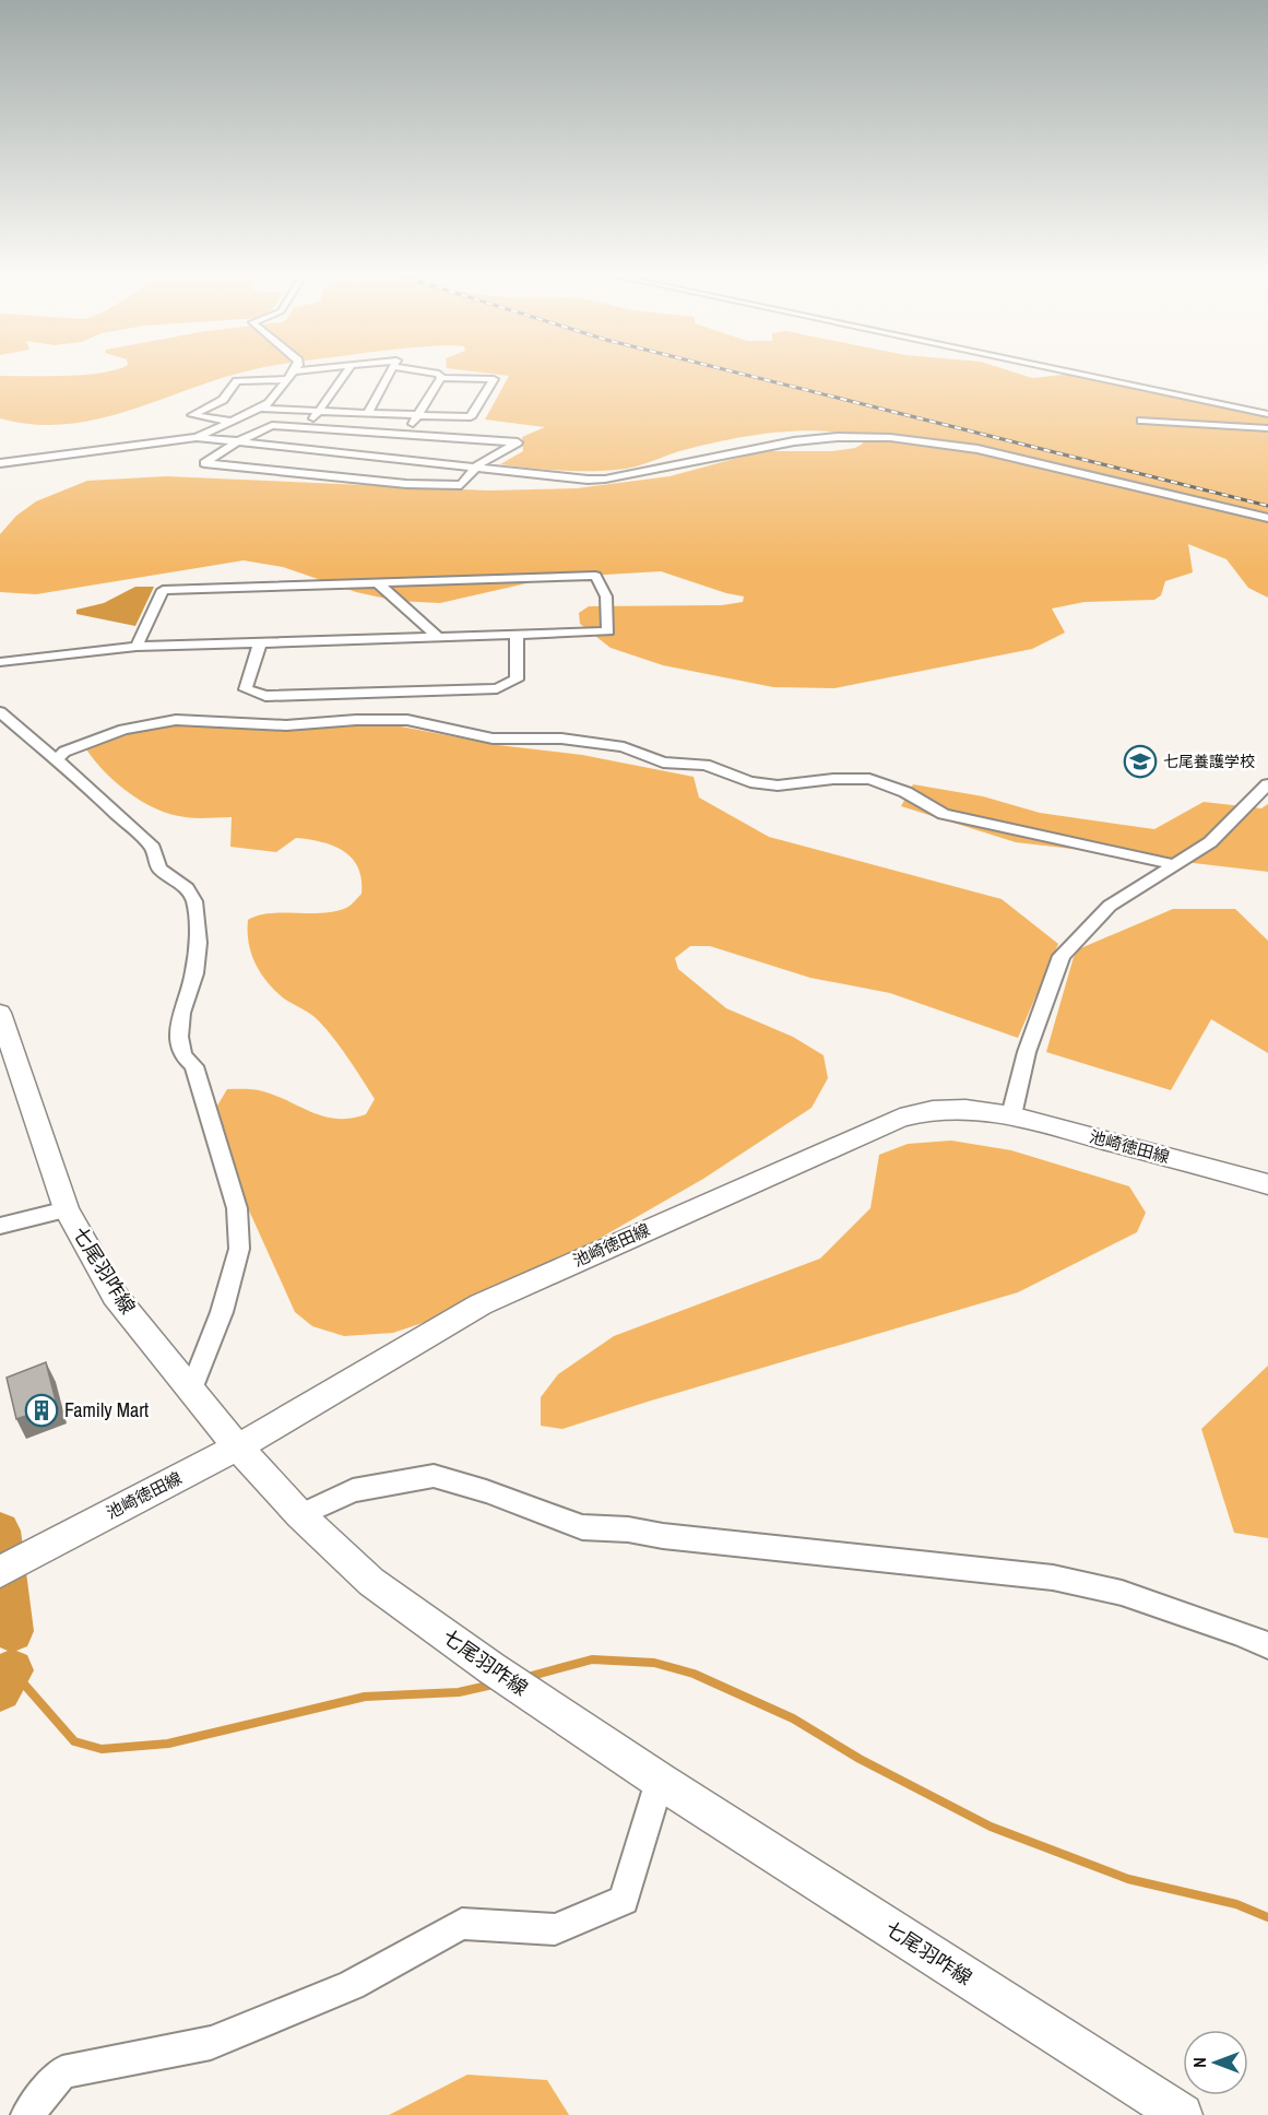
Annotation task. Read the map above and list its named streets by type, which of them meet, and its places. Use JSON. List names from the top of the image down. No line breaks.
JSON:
{"streets":{"main road":["池崎徳田線","七尾羽咋線"]},"crossings":[["池崎徳田線","七尾羽咋線"]],"places":{"school or university":["七尾養護学校"],"building":["Family Mart"]},"north":"left"}
